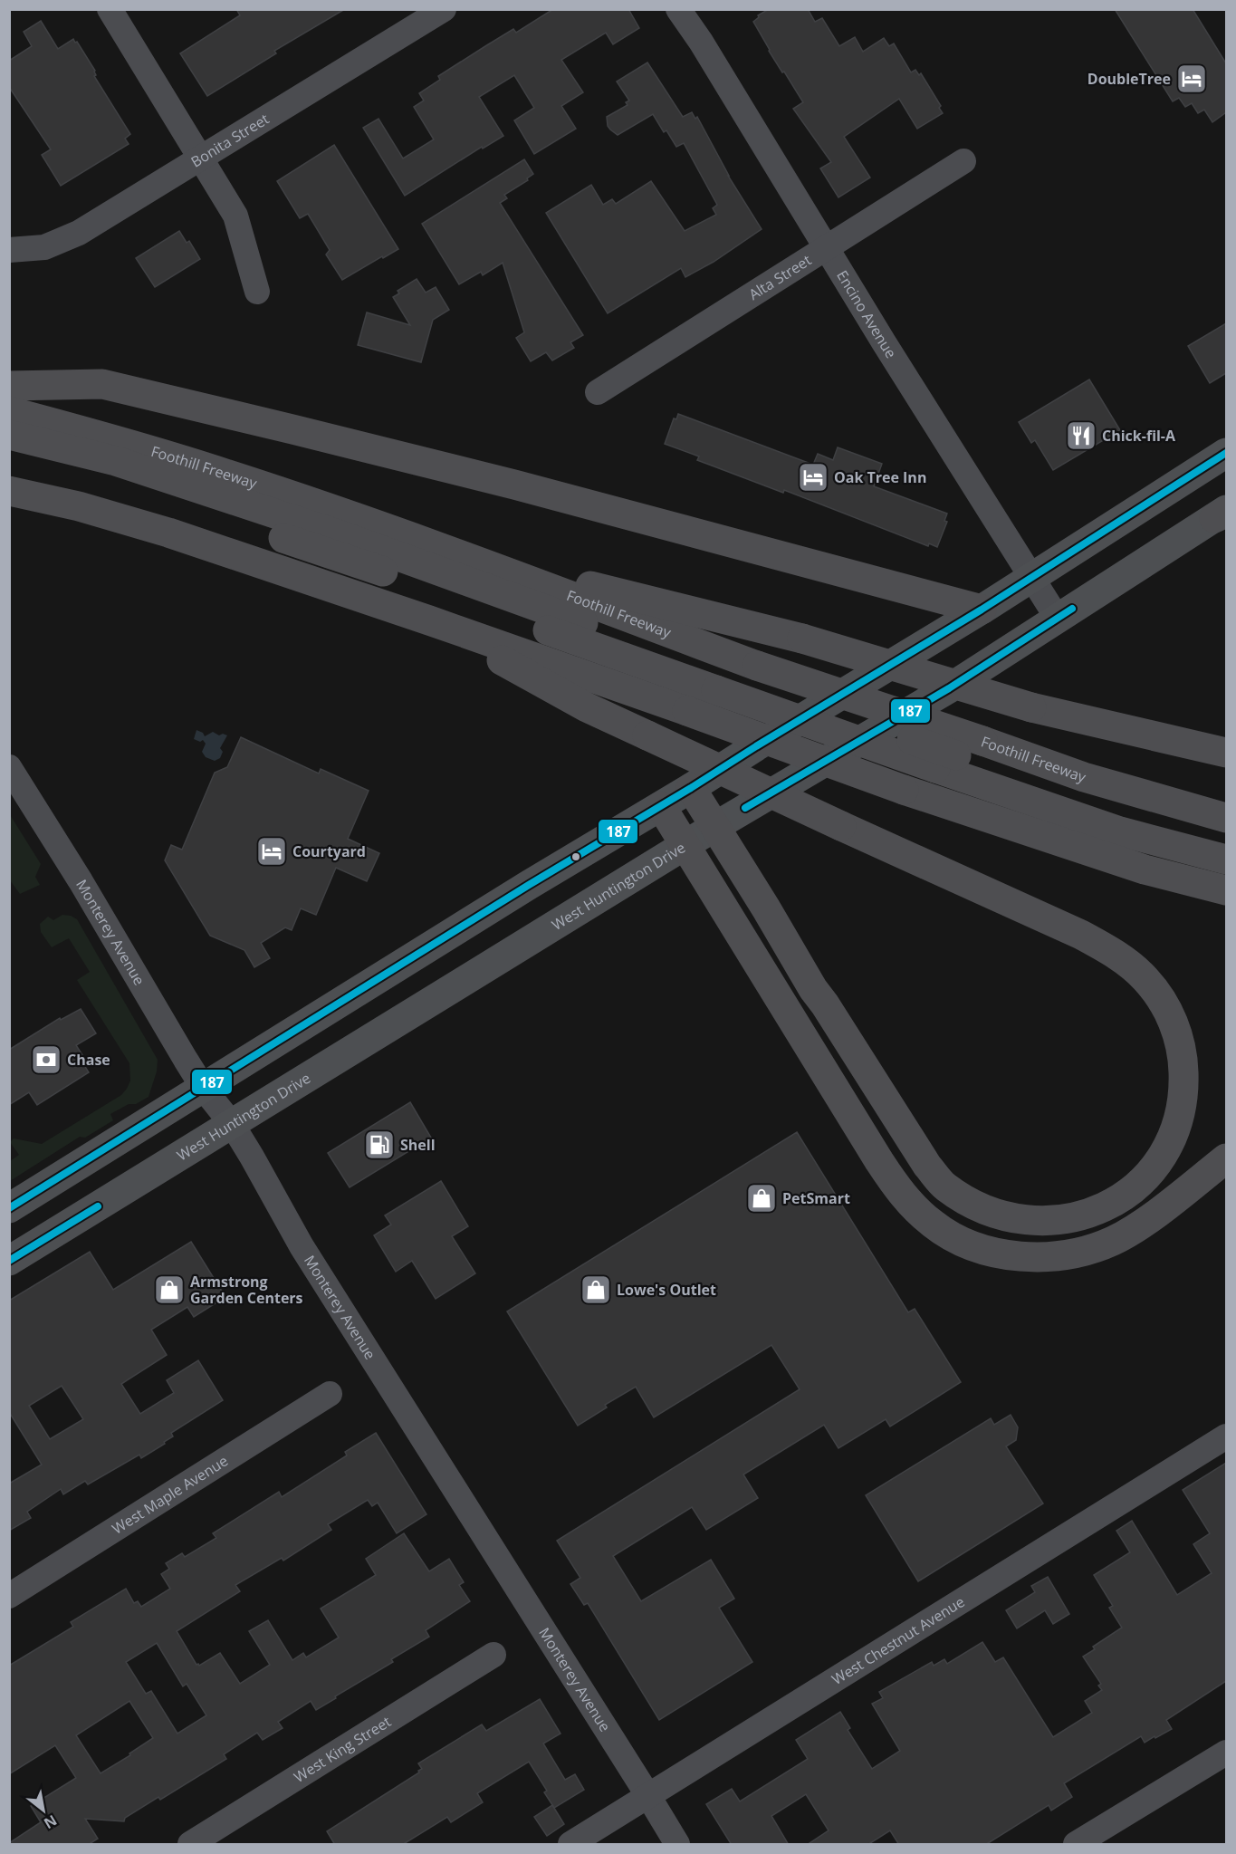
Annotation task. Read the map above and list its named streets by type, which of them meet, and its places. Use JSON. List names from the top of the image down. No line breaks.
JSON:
{"streets":{"highway":["Foothill Freeway"],"main road":["West Huntington Drive"],"street":["Bonita Street","Alta Street","Encino Avenue","Monterey Avenue","West Maple Avenue","West Chestnut Avenue","West King Street"]},"crossings":[["Alta Street","Encino Avenue"],["Encino Avenue","West Huntington Drive"],["West Huntington Drive","Monterey Avenue"],["Monterey Avenue","West Chestnut Avenue"]],"places":{"hotel":["DoubleTree","Oak Tree Inn","Courtyard"],"restaurant":["Chick-fil-A"],"bank":["Chase"],"fuel station":["Shell"],"shop":["PetSmart","Armstrong Garden Centers","Lowe's Outlet"]},"lines":["transit line 187"],"north":"bottom right"}
